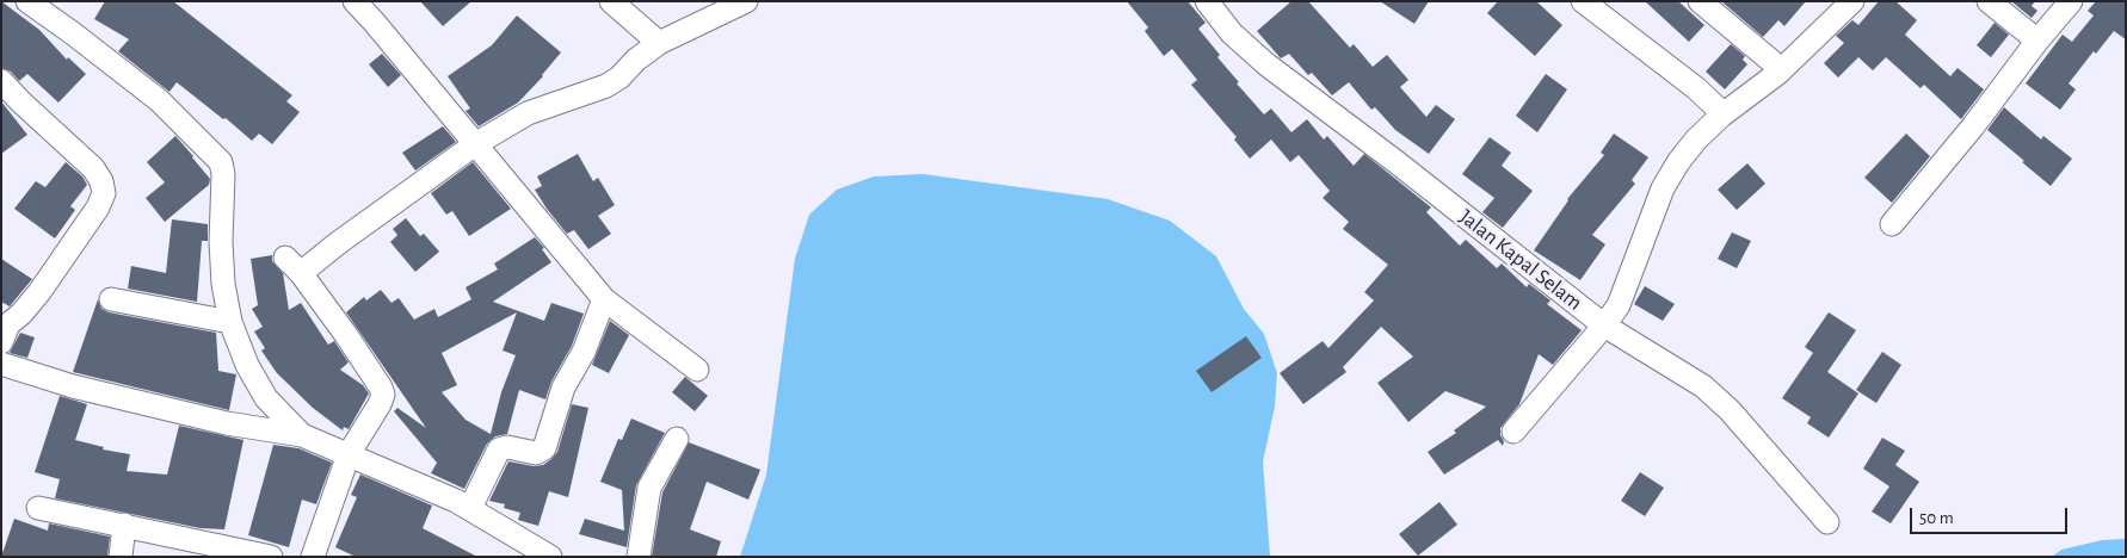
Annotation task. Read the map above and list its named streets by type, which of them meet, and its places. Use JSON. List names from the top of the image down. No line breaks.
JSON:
{"streets":{"street":["Jalan Kapal Selam"]},"scale_bar":"50 m"}
